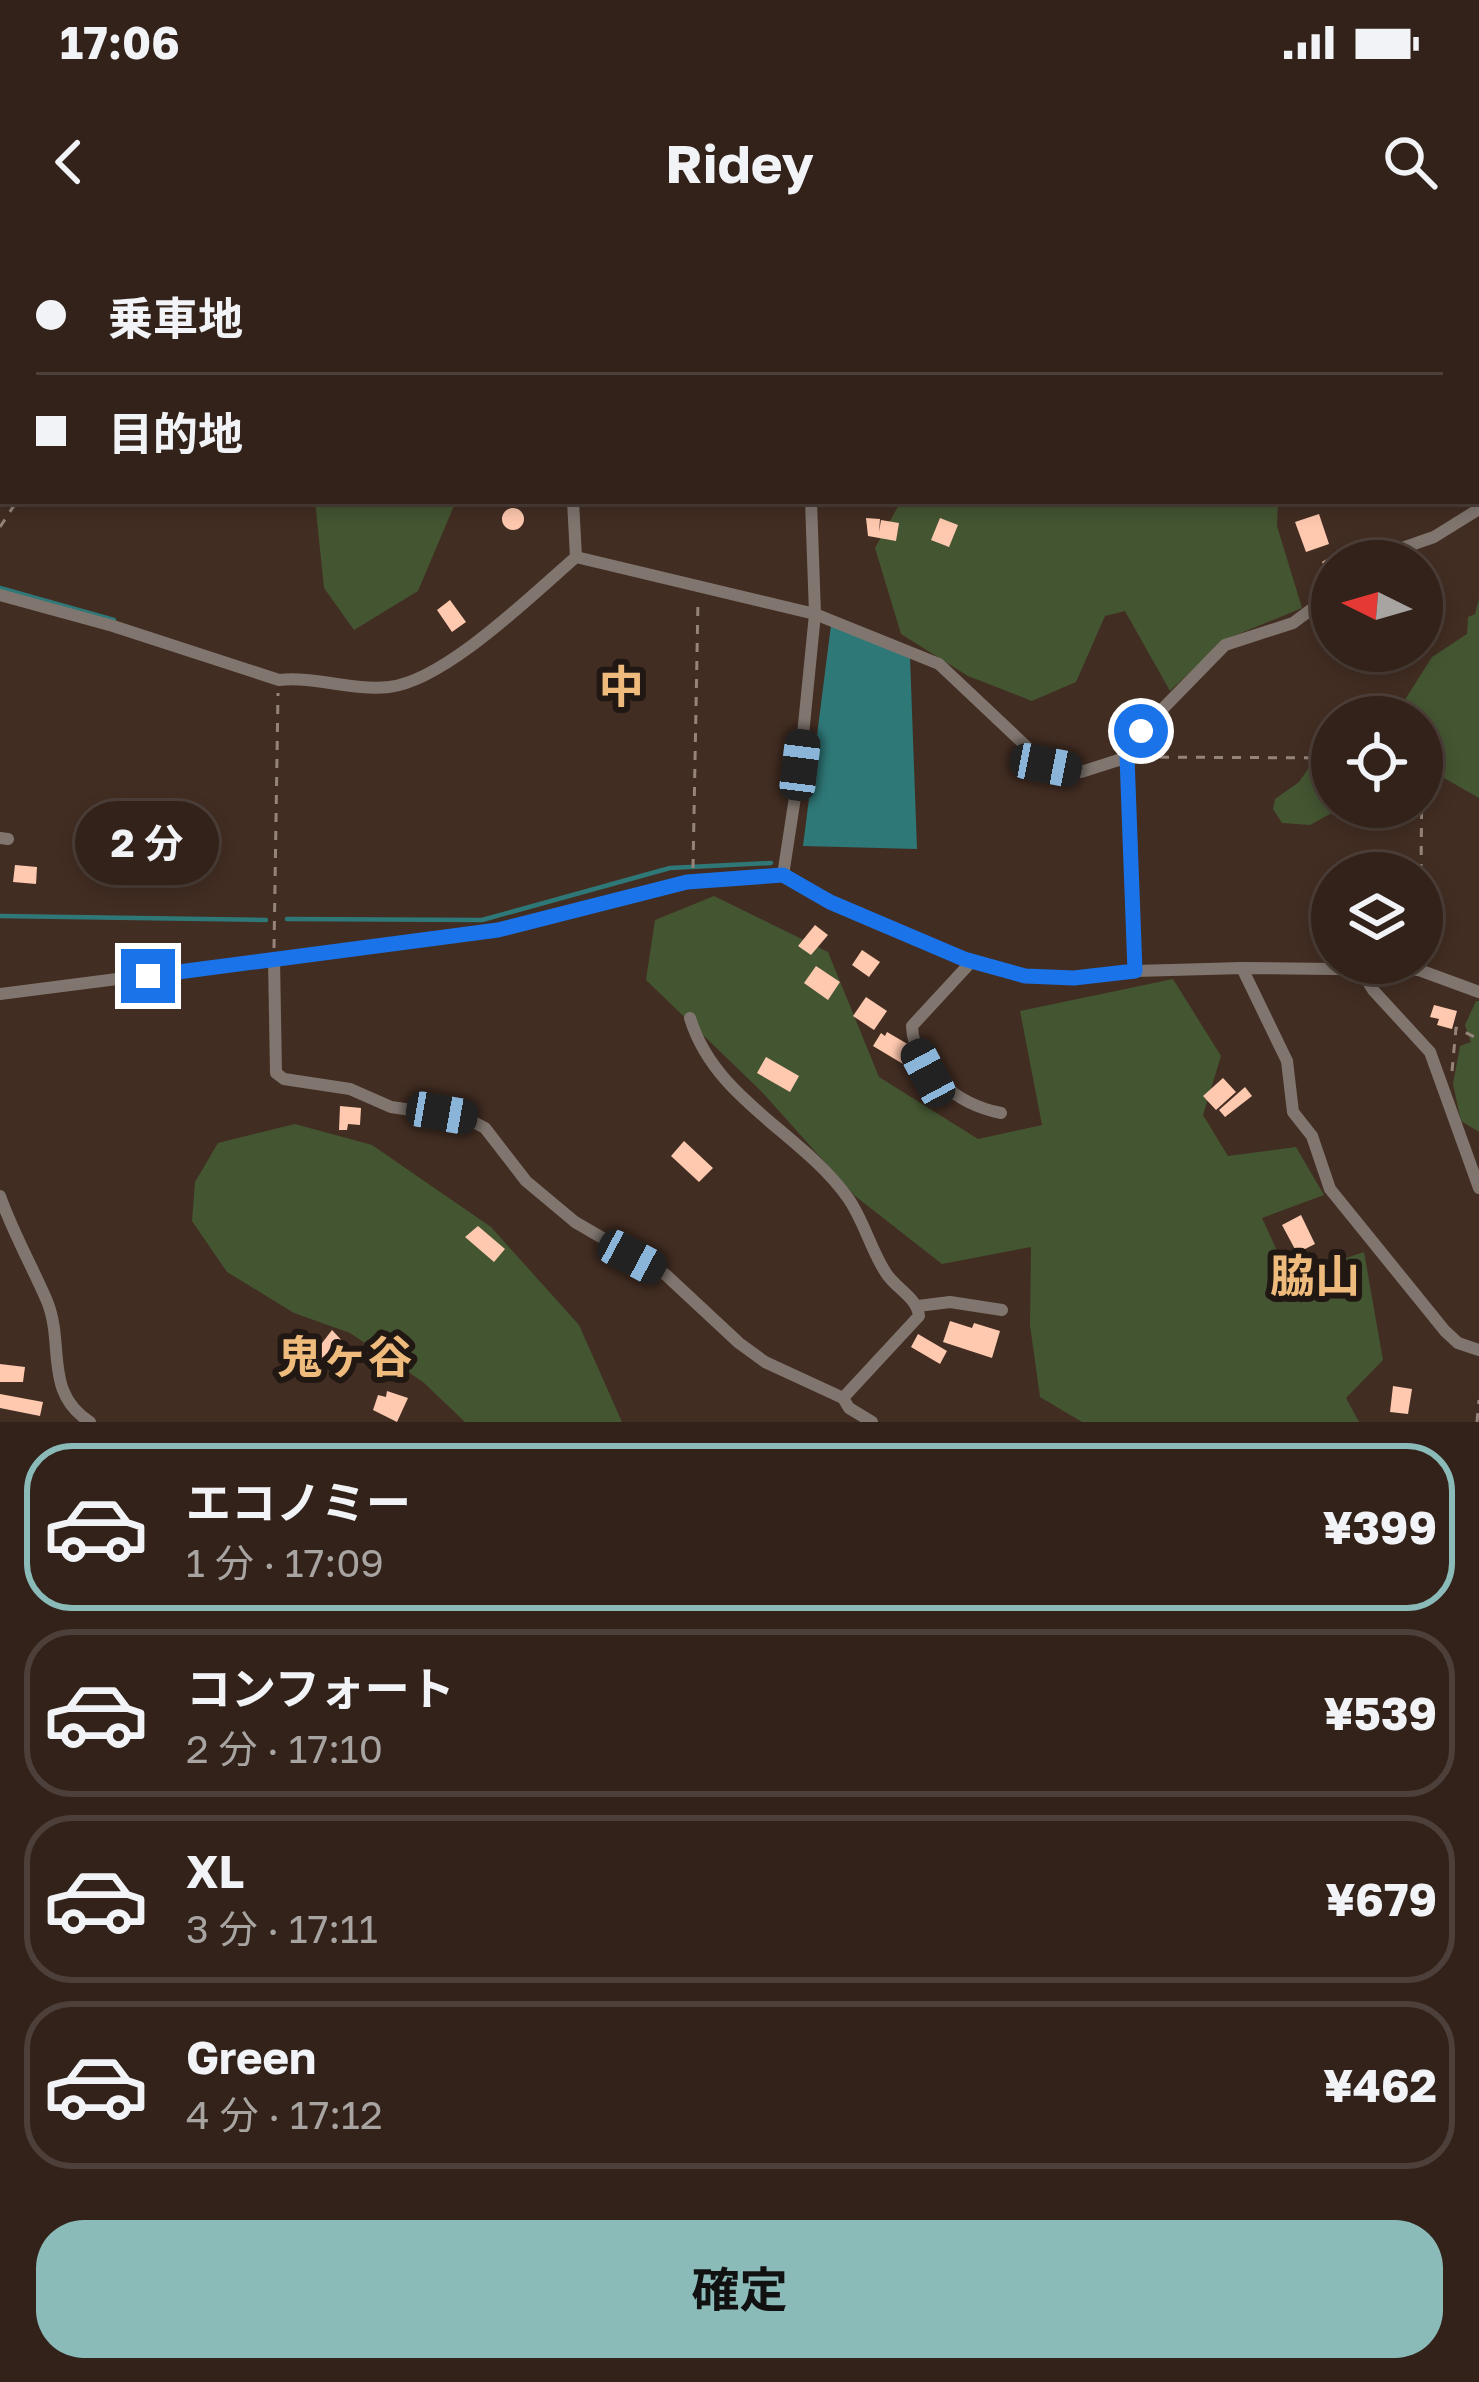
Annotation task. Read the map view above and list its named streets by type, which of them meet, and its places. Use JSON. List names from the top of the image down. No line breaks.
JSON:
{"districts":["中","脇山","鬼ヶ谷"],"north":"left","page":{"status":"17:06","header":"Ridey","banner":["乗車地","目的地"],"bubble":"2 分","list":[{"name":"エコノミー","note":"1 分 · 17:09","value":"¥399"},{"name":"コンフォート","note":"2 分 · 17:10","value":"¥539"},{"name":"XL","note":"3 分 · 17:11","value":"¥679"},{"name":"Green","note":"4 分 · 17:12","value":"¥462"}],"buttons":"確定"}}
